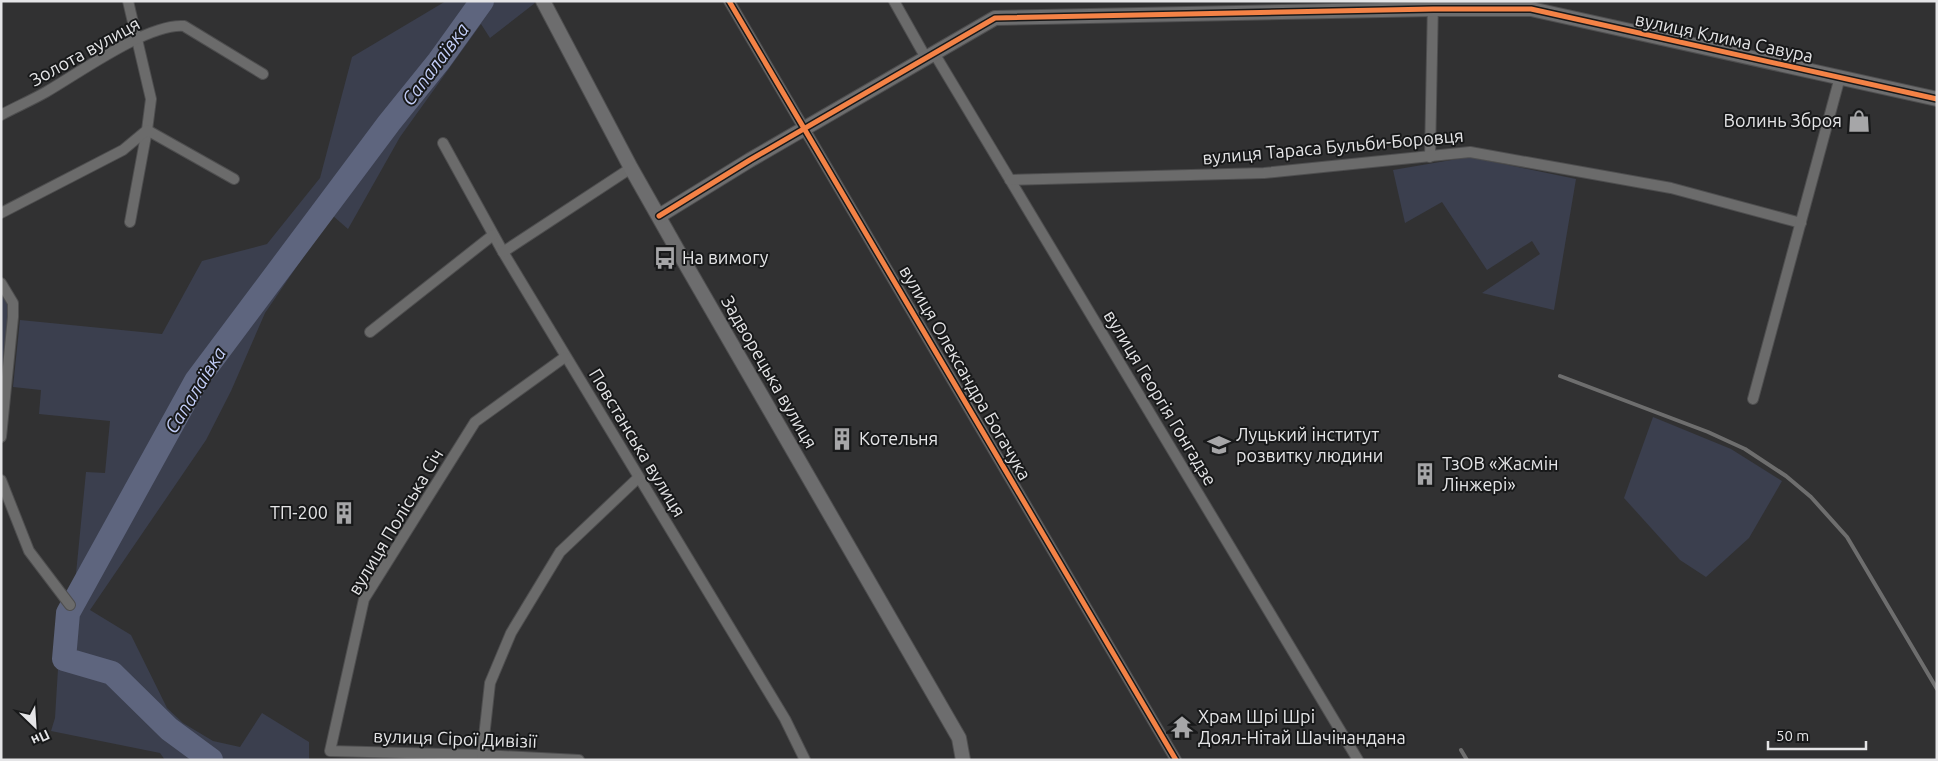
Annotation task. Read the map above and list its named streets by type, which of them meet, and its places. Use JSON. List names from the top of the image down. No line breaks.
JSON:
{"streets":{"street":["вулиця Клима Савура","Золота вулиця","вулиця Тараса Бульби-Боровця","Задворецька вулиця","вулиця Олександра Богачука","вулиця Георгія Гонгадзе","Повстанська вулиця","вулиця Поліська Січ","вулиця Сірої Дивізії"]},"crossings":[["вулиця Клима Савура","Задворецька вулиця"],["вулиця Клима Савура","вулиця Олександра Богачука"],["вулиця Клима Савура","вулиця Георгія Гонгадзе"],["вулиця Тараса Бульби-Боровця","вулиця Георгія Гонгадзе"],["Повстанська вулиця","вулиця Поліська Січ"],["вулиця Поліська Січ","вулиця Сірої Дивізії"]],"water":["Сапалаївка"],"places":{"shop":["Волинь Зброя"],"bus stop":["На вимогу"],"building":["Котельня","ТзОВ «Жасмін Лінжері»","ТП-200"],"school or university":["Луцький інститут розвитку людини"],"temple":["Храм Шрі Шрі Доял-Нітай Шачінандана"]},"scale_bar":"50 m","north":"bottom right"}
